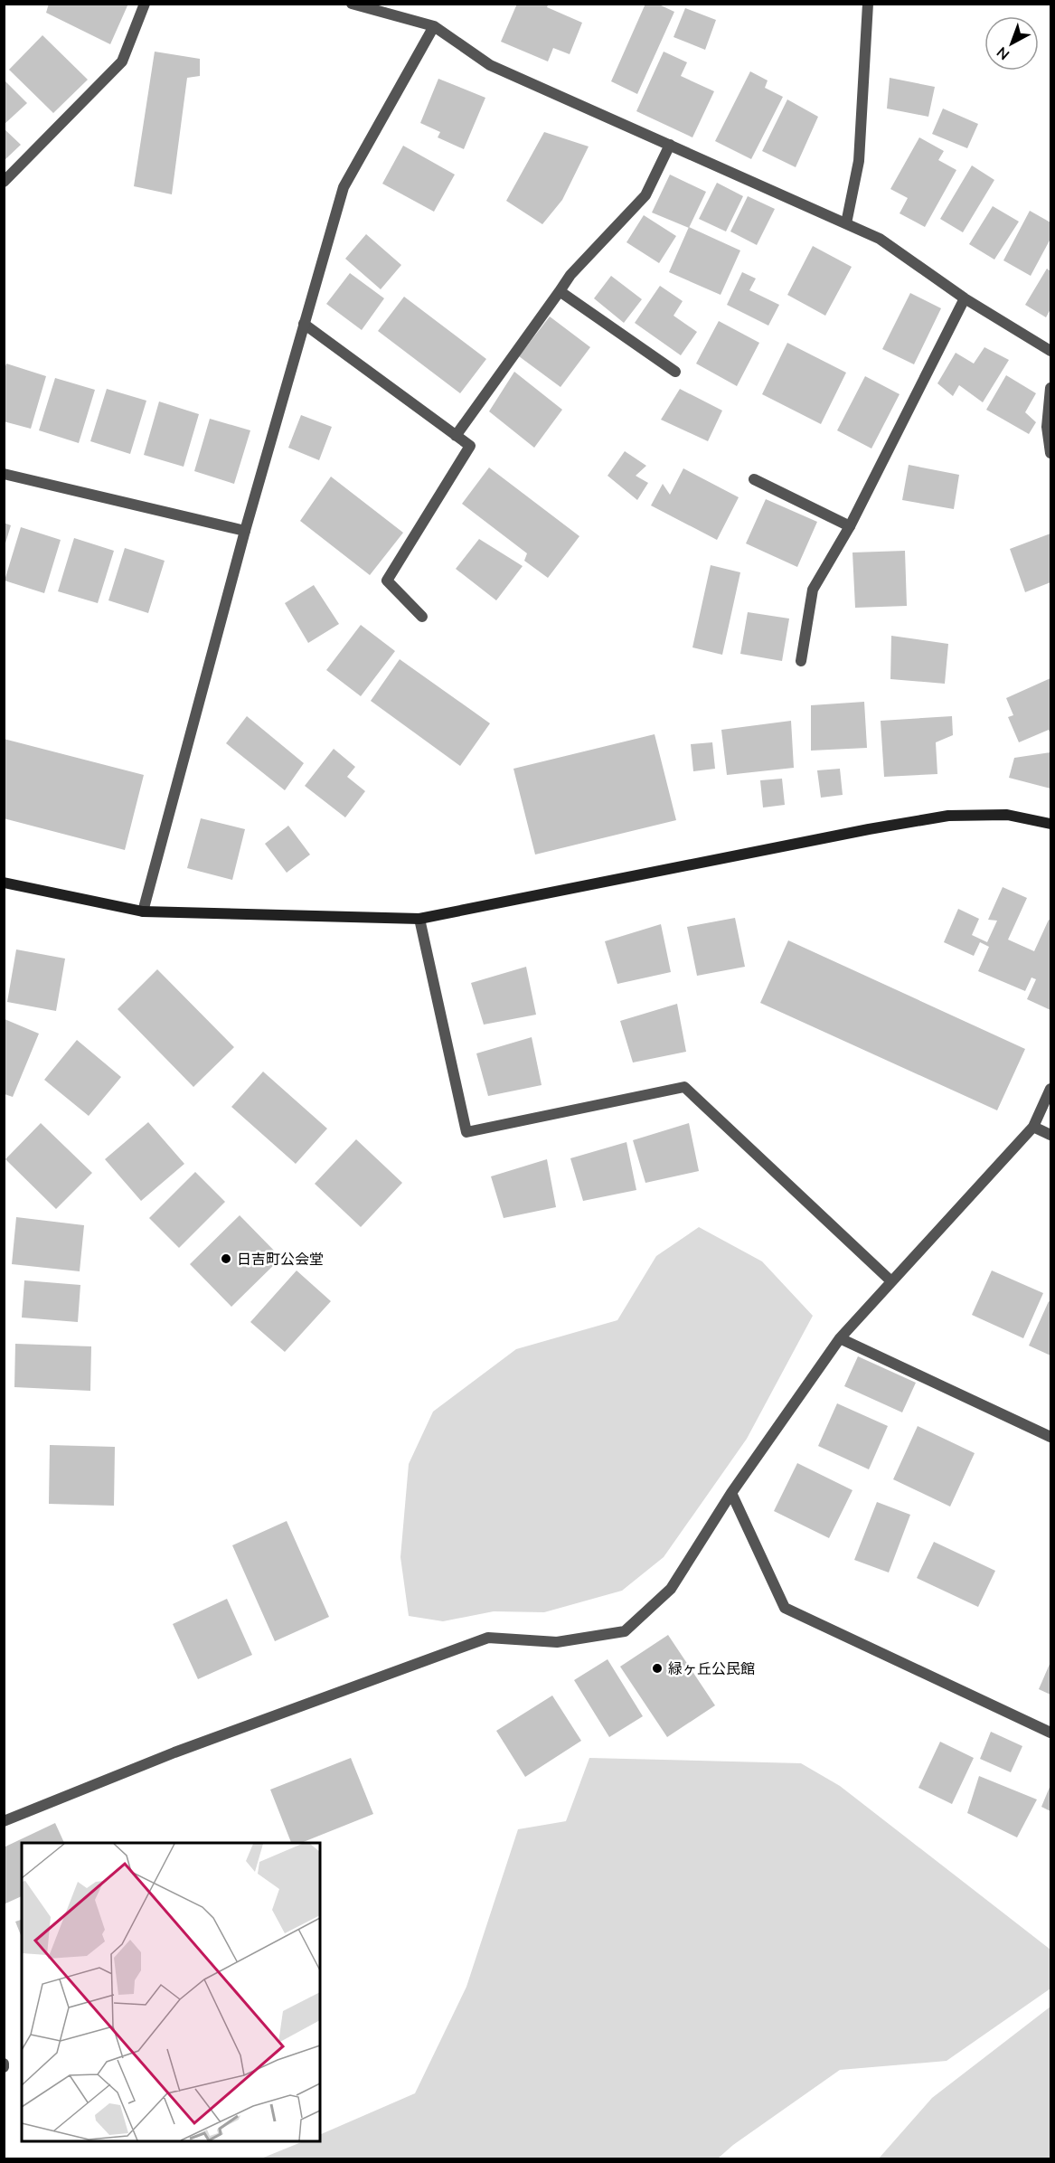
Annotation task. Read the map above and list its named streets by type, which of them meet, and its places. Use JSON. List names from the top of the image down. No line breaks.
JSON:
{"places":["日吉町公会堂","緑ヶ丘公民館"],"north":"bottom left"}
